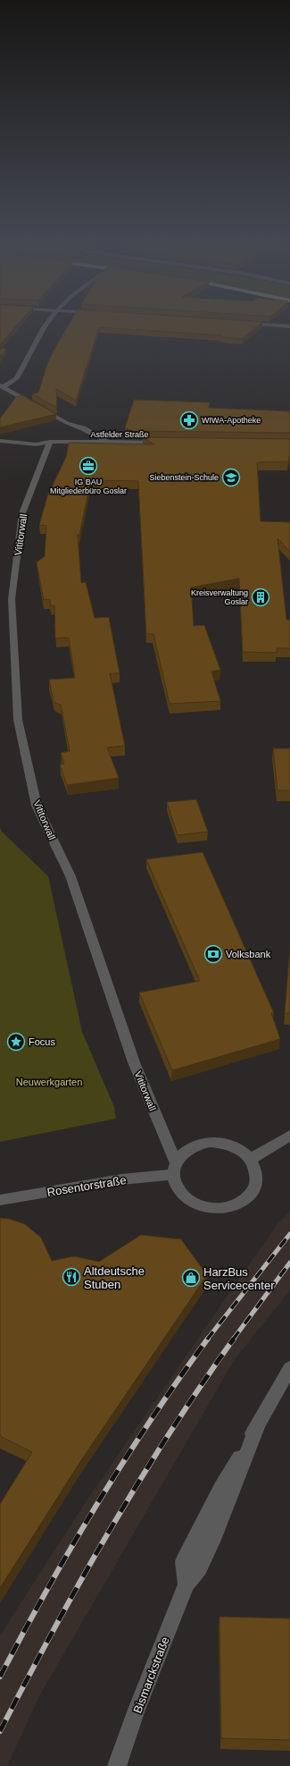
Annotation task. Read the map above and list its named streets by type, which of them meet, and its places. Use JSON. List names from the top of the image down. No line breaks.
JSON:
{"streets":{"street":["Astfelder Straße","Vititorwall","Rosentorstraße","Bismarckstraße"]},"crossings":[["Astfelder Straße","Vititorwall"],["Vititorwall","Rosentorstraße"]],"parks":["Neuwerkgarten"],"places":{"pharmacy":["WIWA-Apotheke"],"office":["IG BAU Mitgliederbüro Goslar"],"school or university":["Siebenstein-Schule"],"building":["Kreisverwaltung Goslar"],"bank":["Volksbank"],"place":["Focus"],"restaurant":["Altdeutsche Stuben"],"shop":["HarzBus Servicecenter"]}}
